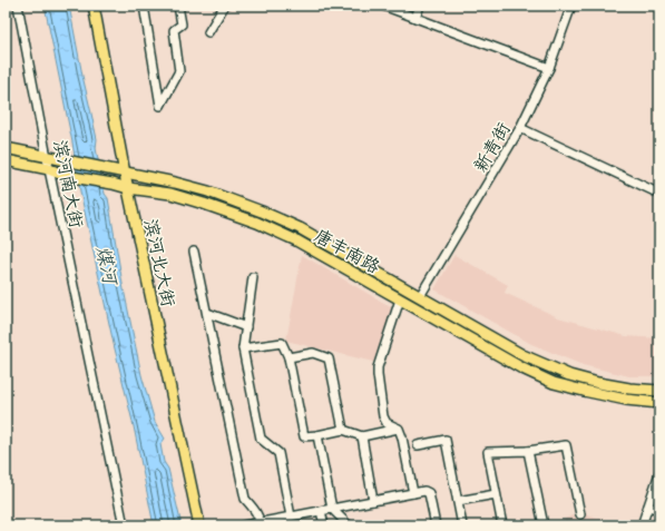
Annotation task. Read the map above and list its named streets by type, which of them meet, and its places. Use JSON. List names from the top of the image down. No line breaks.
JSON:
{"streets":{"main road":["唐丰南路","滨河北大街"],"street":["新青街","滨河南大街"]},"crossings":[["新青街","唐丰南路"],["滨河南大街","唐丰南路"],["唐丰南路","滨河北大街"]],"water":["煤河"]}
